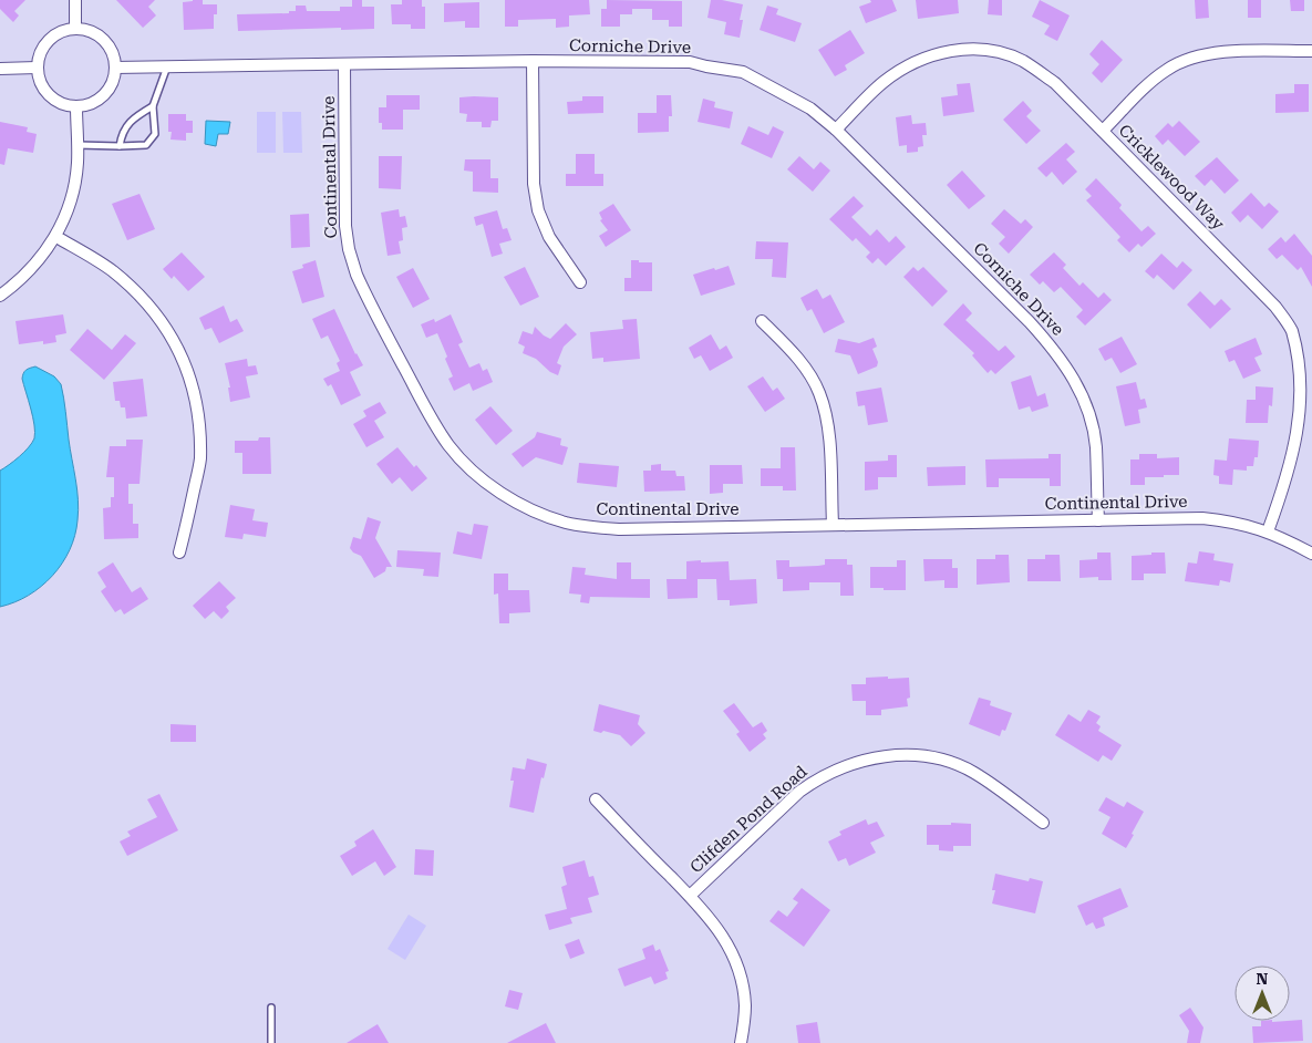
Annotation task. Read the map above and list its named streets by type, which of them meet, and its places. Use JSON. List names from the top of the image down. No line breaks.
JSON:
{"streets":{"street":["Corniche Drive","Continental Drive","Cricklewood Way","Clifden Pond Road"]},"crossings":[["Corniche Drive","Continental Drive"],["Corniche Drive","Cricklewood Way"],["Continental Drive","Cricklewood Way"]],"north":"top"}
